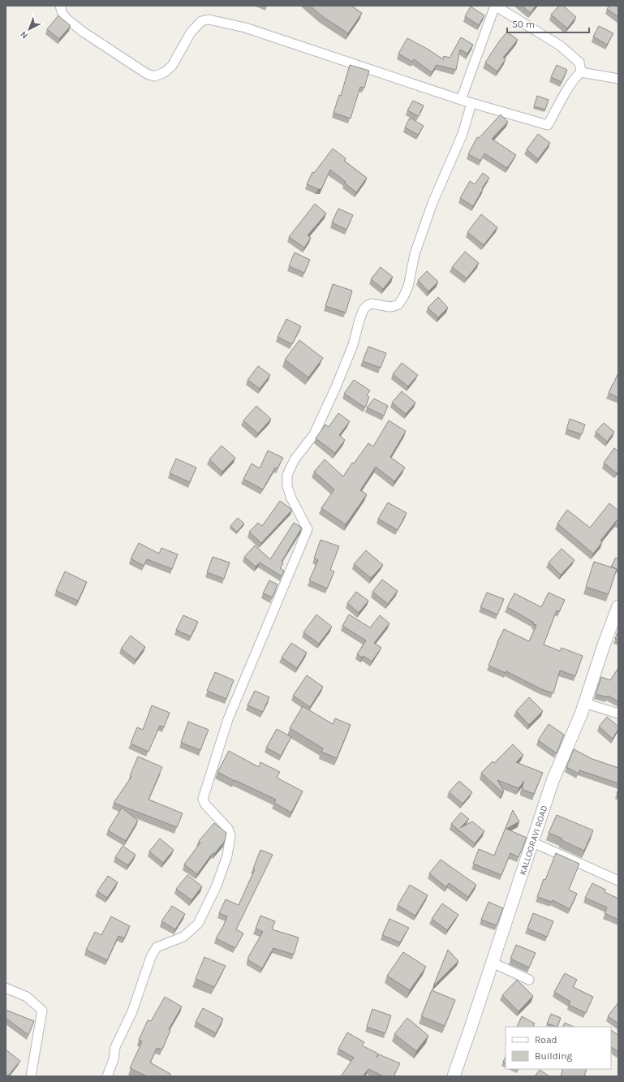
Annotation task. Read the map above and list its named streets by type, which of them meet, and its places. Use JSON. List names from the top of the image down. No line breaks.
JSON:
{"streets":{"main road":["KALLOORAVI ROAD"]},"legend":["Road","Building"],"scale_bar":"50 m","north":"bottom left"}
